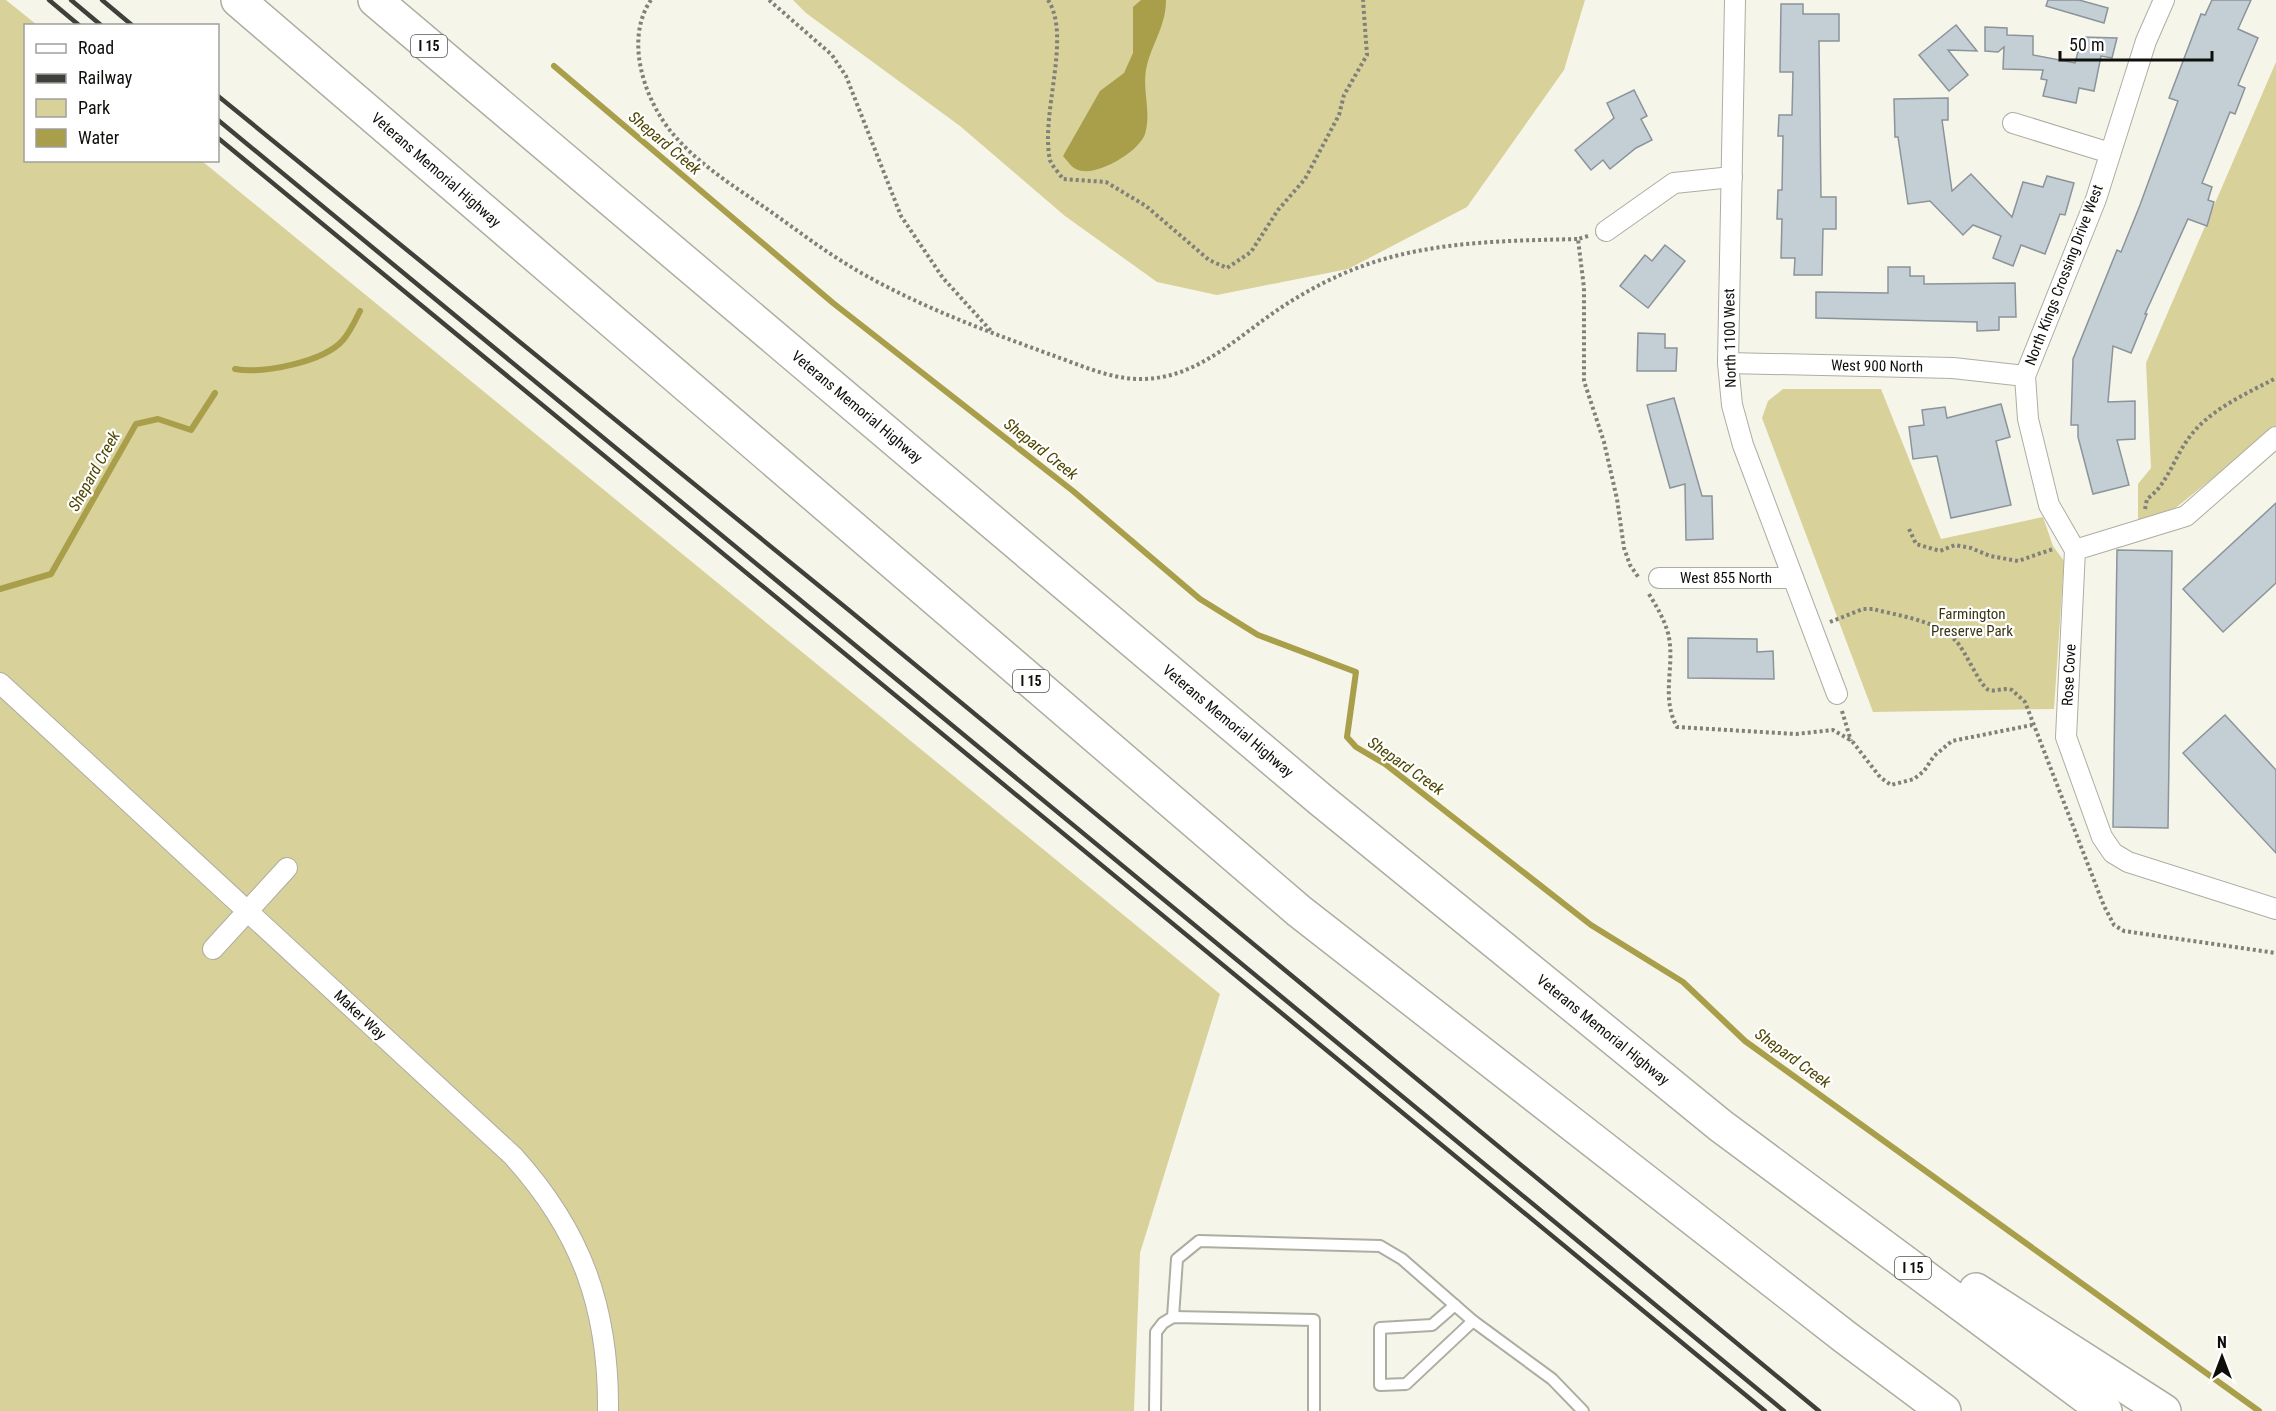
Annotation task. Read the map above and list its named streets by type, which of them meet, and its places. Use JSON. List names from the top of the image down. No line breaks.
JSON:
{"streets":{"highway":["I 15","Veterans Memorial Highway"],"street":["North Kings Crossing Drive West","North 1100 West","West 900 North","West 855 North","Rose Cove","Maker Way"]},"crossings":[["North Kings Crossing Drive West","West 900 North"],["North Kings Crossing Drive West","Rose Cove"],["North 1100 West","West 900 North"],["North 1100 West","West 855 North"]],"water":["Shepard Creek"],"parks":["Farmington Preserve Park"],"legend":["Road","Railway","Park","Water"],"scale_bar":"50 m","north":"top"}
